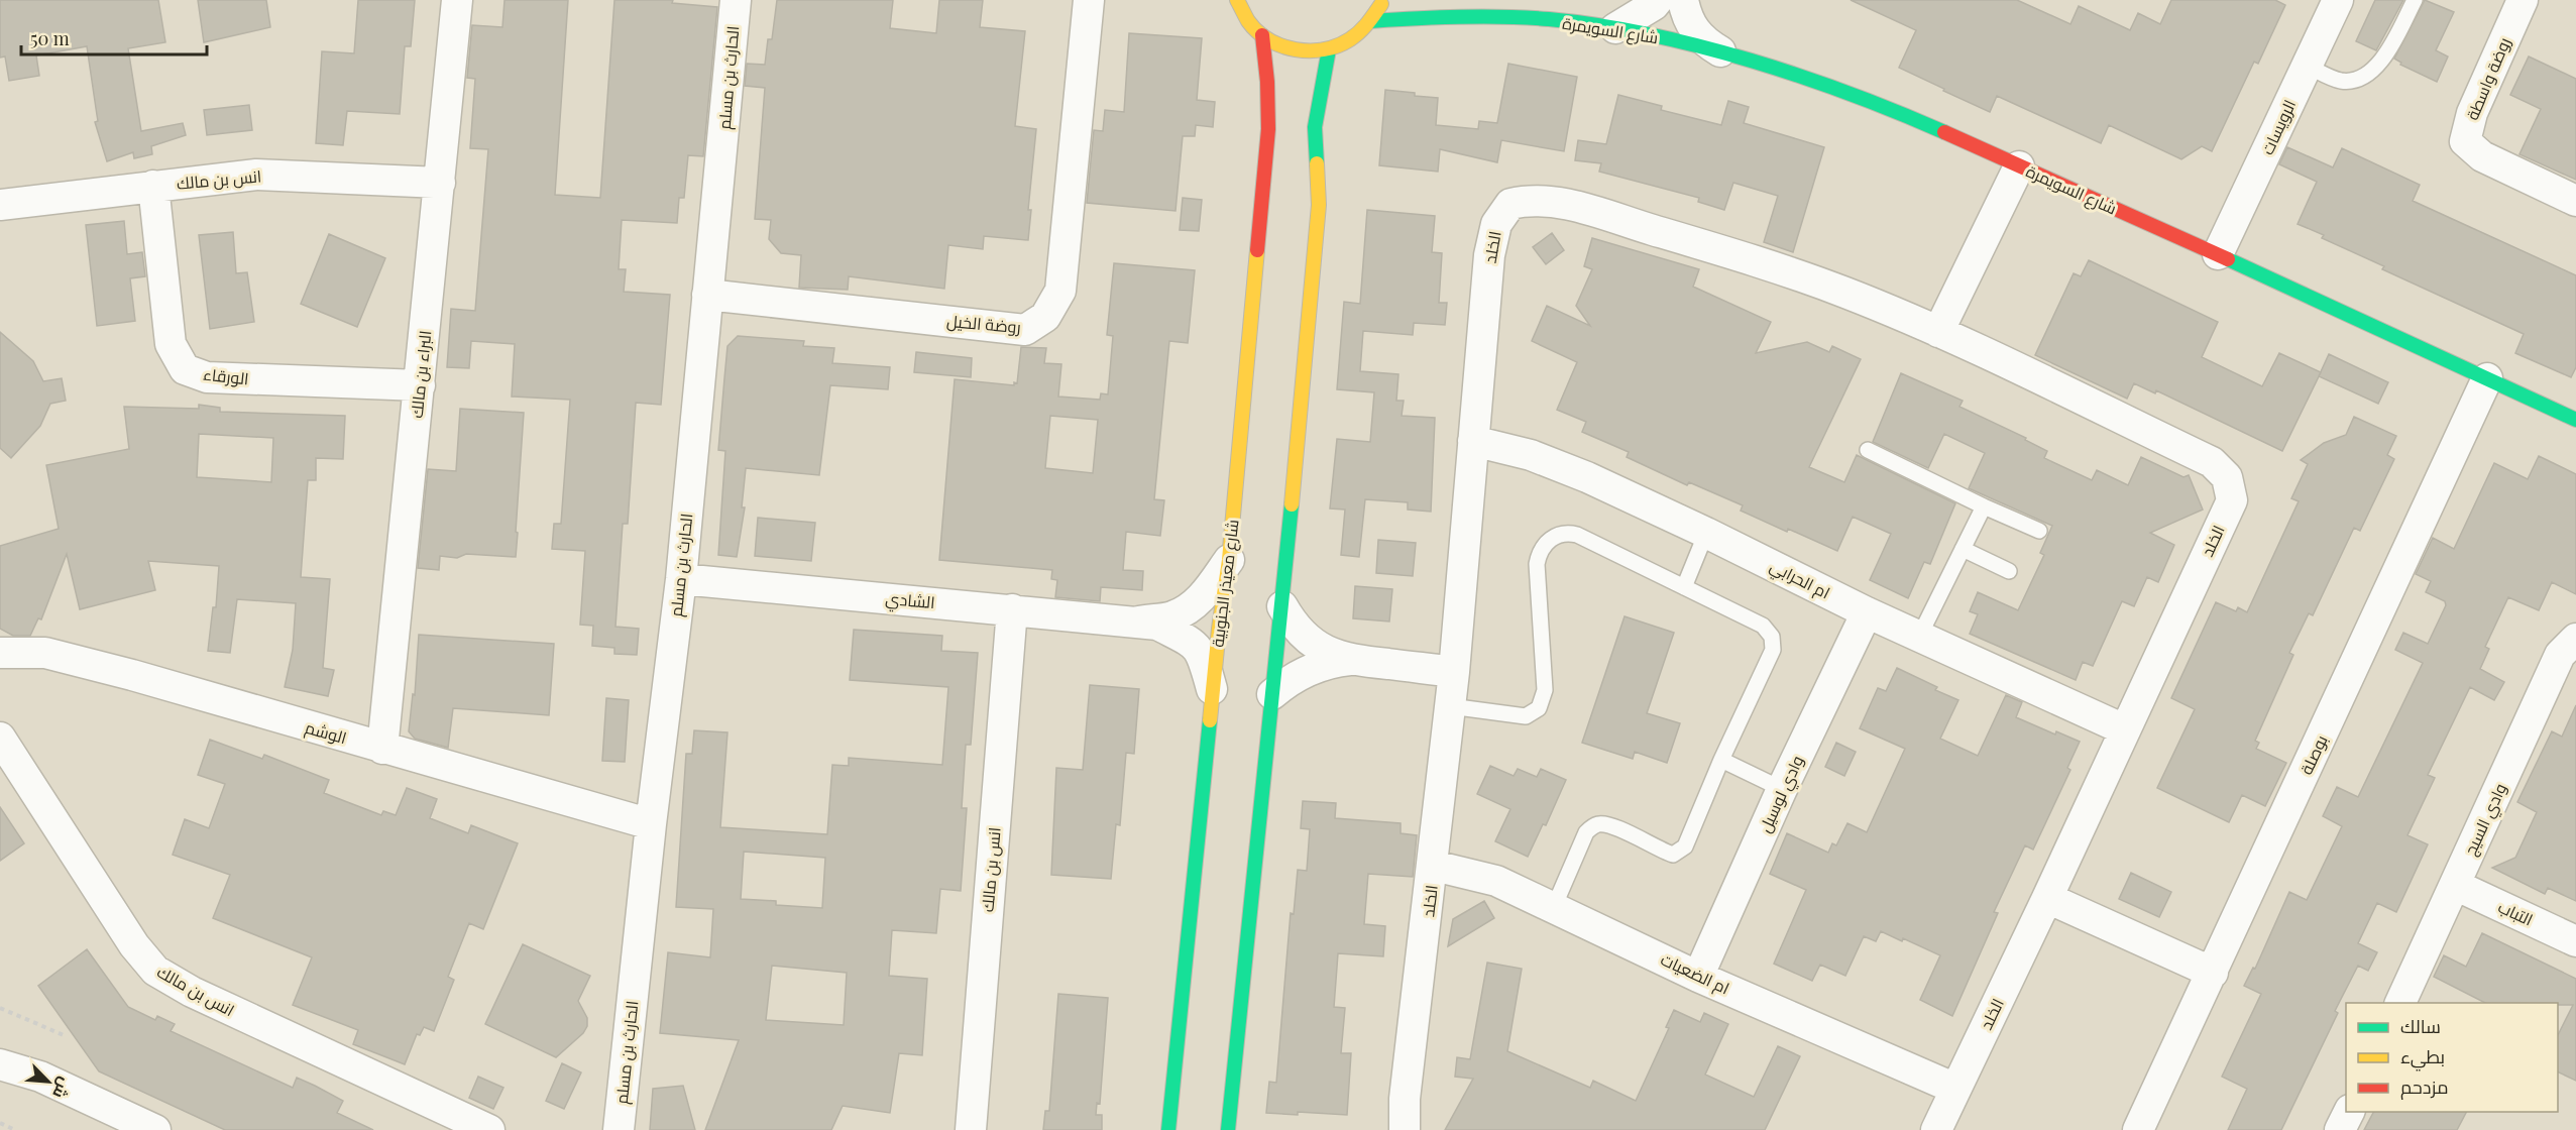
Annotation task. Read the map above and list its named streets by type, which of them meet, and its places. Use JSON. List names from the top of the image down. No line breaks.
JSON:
{"streets":{"street":["شارع السويمرة","الحارث بن مسلم","روضة واسطة","الرويسات","انس بن مالك","الخلد","روضة الخيل","البراء بن مالك","الورقاء","ام الحرابي","شارع معيذر الجنوبية","الشادي","الوشم","بوصلة","وادي لوسيل","وادي السيج","التباب","ام الضعيات"]},"crossings":[["شارع السويمرة","الرويسات"],["شارع السويمرة","بوصلة"],["الحارث بن مسلم","روضة الخيل"],["الحارث بن مسلم","الشادي"],["الحارث بن مسلم","الوشم"],["انس بن مالك","البراء بن مالك"],["انس بن مالك","الورقاء"],["انس بن مالك","الشادي"],["الخلد","ام الحرابي"],["الخلد","ام الضعيات"],["البراء بن مالك","الورقاء"],["البراء بن مالك","الوشم"],["ام الحرابي","وادي لوسيل"],["شارع معيذر الجنوبية","الشادي"],["وادي لوسيل","ام الضعيات"],["وادي السيج","التباب"]],"legend":["سالك","بطيء","مزدحم"],"scale_bar":"50 m","north":"bottom right"}
